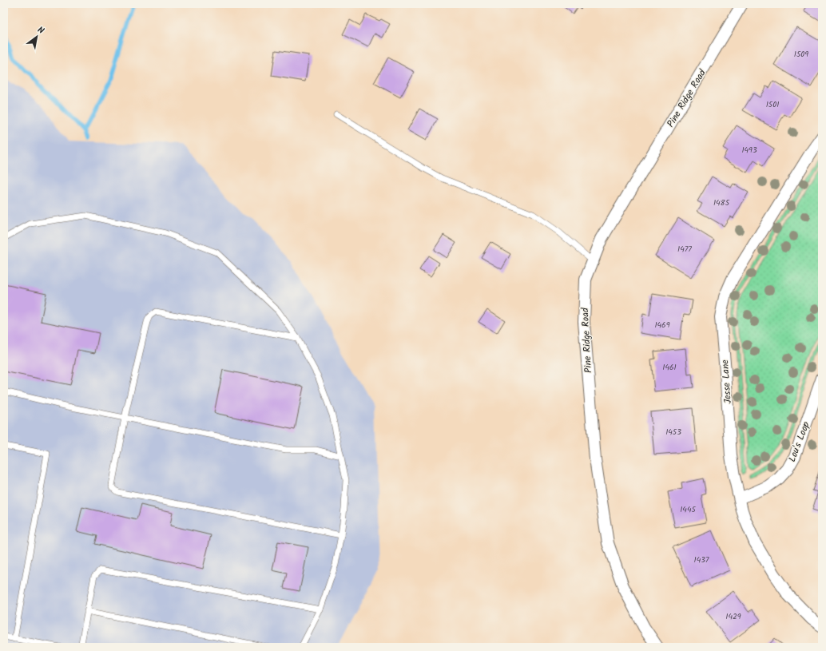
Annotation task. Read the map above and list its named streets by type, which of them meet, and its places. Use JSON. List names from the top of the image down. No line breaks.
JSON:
{"streets":{"street":["Pine Ridge Road","Jesse Lane","Lou's Loop"]},"crossings":[["Jesse Lane","Lou's Loop"]],"house_numbers":["1509","1501","1493","1485","1477","1469","1461","1453","1445","1437","1429"],"north":"top right"}
